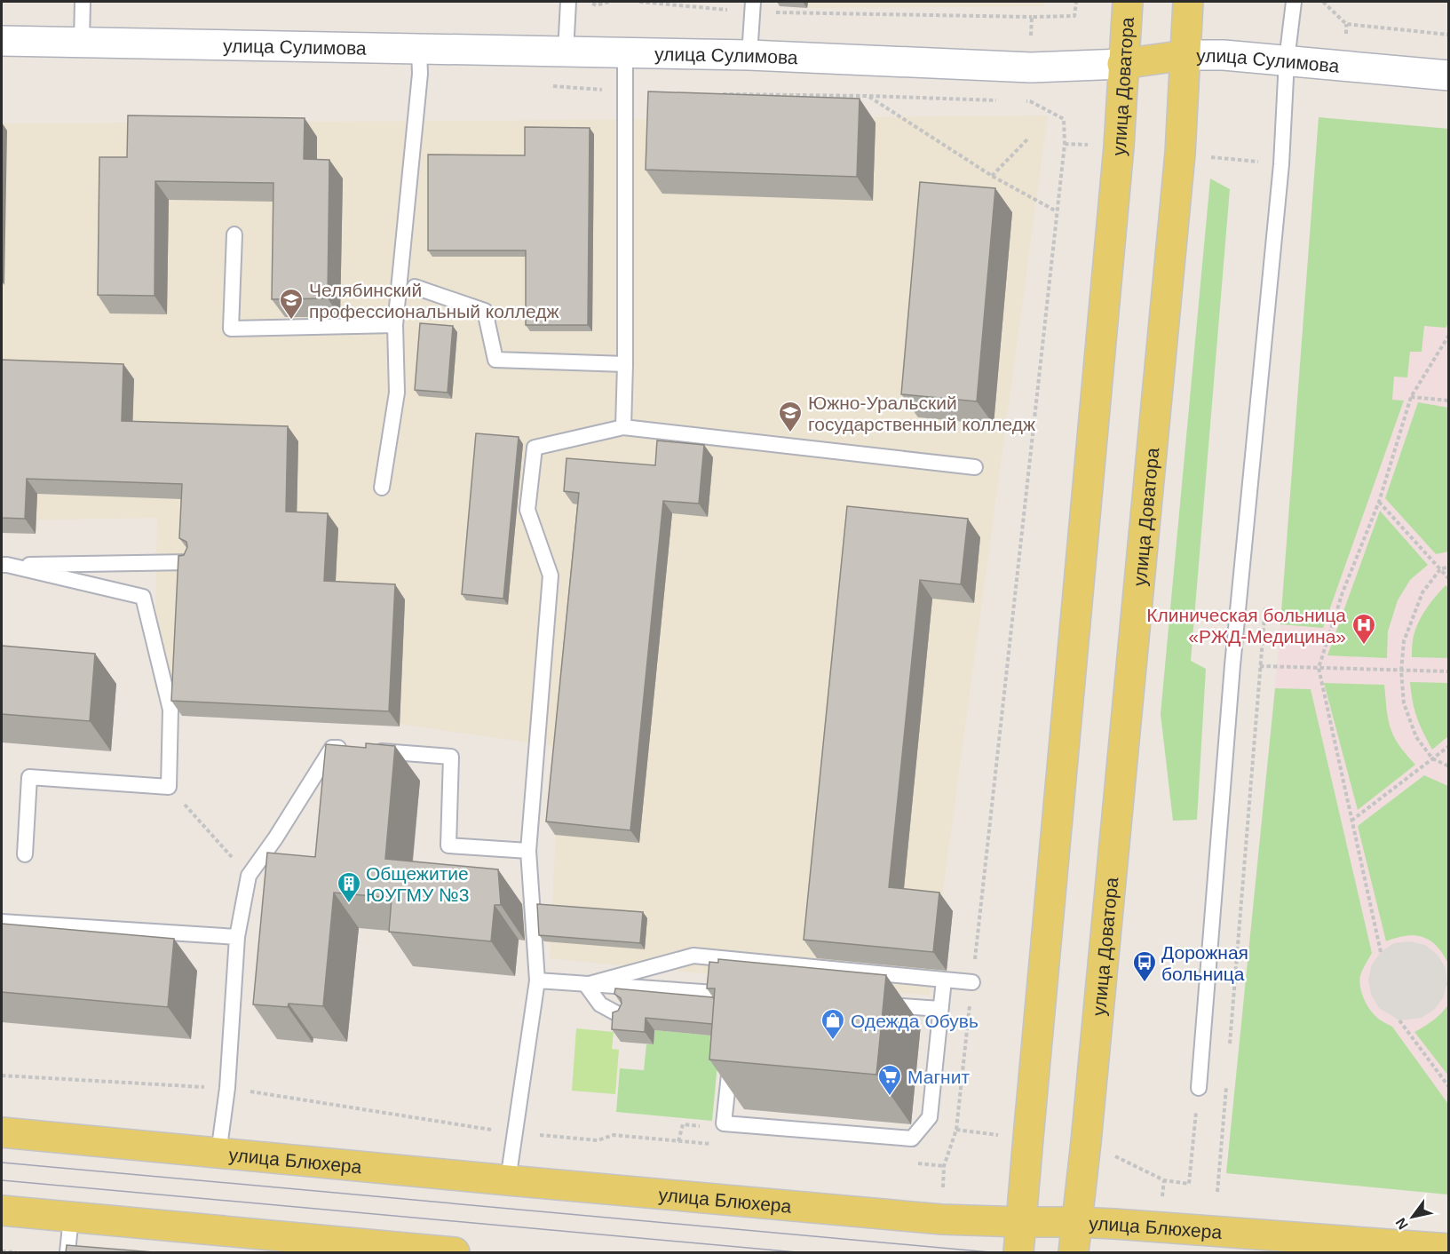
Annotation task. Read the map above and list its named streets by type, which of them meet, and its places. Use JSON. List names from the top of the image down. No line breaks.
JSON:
{"streets":{"main road":["улица Сулимова","улица Доватора","улица Блюхера"]},"crossings":[["улица Сулимова","улица Доватора"],["улица Доватора","улица Блюхера"]],"places":{"school or university":["Челябинский профессиональный колледж","Южно-Уральский государственный колледж"],"hospital":["Клиническая больница «РЖД-Медицина»"],"building":["Общежитие ЮУГМУ №3"],"bus stop":["Дорожная больница"],"shop":["Одежда Обувь"],"supermarket":["Магнит"]},"north":"bottom left"}
